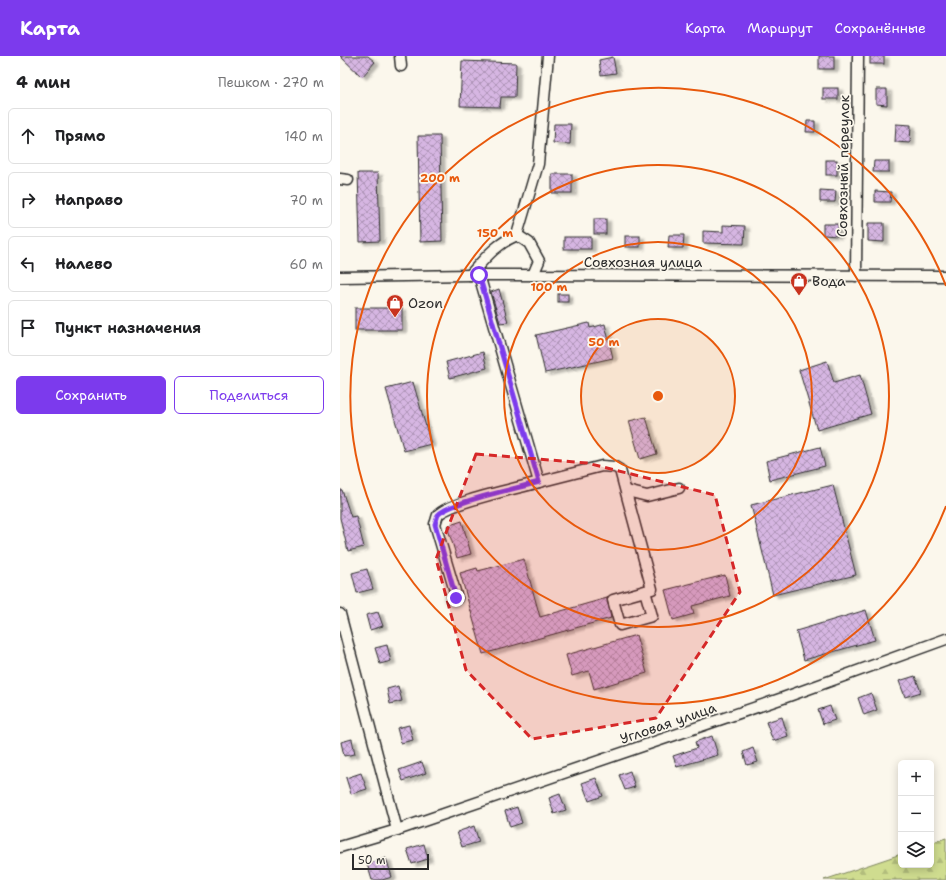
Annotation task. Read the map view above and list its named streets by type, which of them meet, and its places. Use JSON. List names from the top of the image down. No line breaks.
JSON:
{"streets":{"street":["Совхозный переулок","Совхозная улица","Угловая улица"]},"crossings":[["Совхозный переулок","Совхозная улица"]],"places":{"shop":["Вода","Ozon"]},"scale_bar":"50 m","page":{"header":"Карта","nav":["Карта","Маршрут","Сохранённые"],"heading":["4 мин","Пешком · 270 m"],"list":[["Прямо","140 m"],["Направо","70 m"],["Налево","60 m"],"Пункт назначения"],"buttons":["Сохранить","Поделиться"],"map_buttons":["+","−"],"scale":"50 m"},"rings":["200 m","150 m","100 m","50 m"]}
